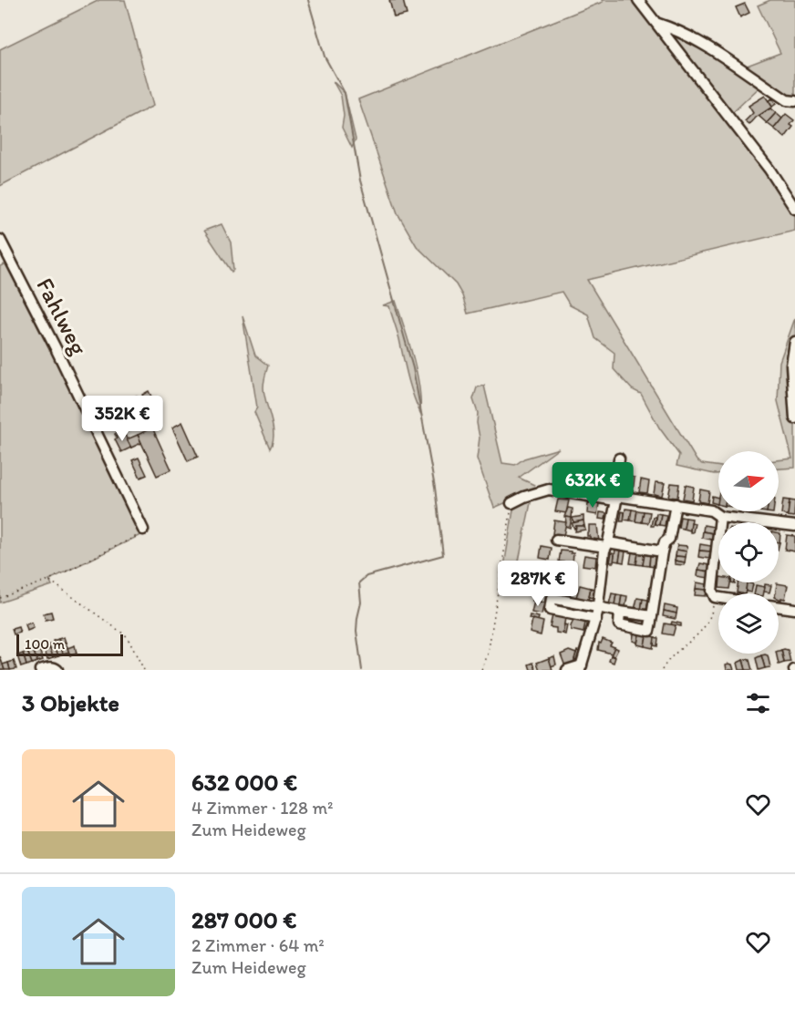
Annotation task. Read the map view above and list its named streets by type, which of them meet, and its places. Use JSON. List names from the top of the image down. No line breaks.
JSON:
{"streets":{"street":["Fahlweg"]},"scale_bar":"100 m","north":"right","page":{"price":["352K €","632K €","287K €"],"scale":"100 m","heading":"3 Objekte","list":[{"name":"632 000 €","note":"4 Zimmer · 128 m² · Zum Heideweg"},{"name":"287 000 €","note":"2 Zimmer · 64 m² · Zum Heideweg"}]}}
